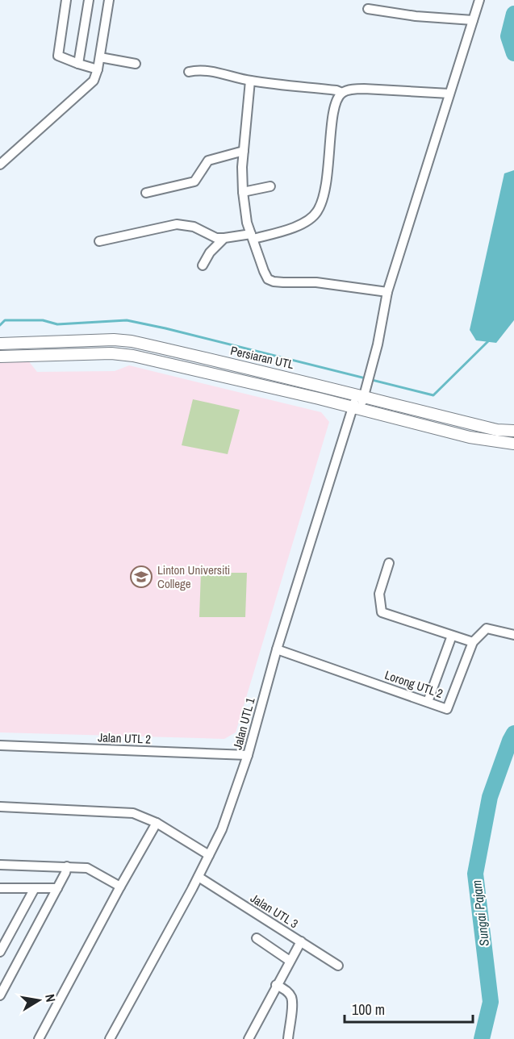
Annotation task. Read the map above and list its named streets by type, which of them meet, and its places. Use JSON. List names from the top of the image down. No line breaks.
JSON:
{"streets":{"street":["Persiaran UTL","Lorong UTL 2","Jalan UTL 1","Jalan UTL 2","Jalan UTL 3"]},"crossings":[["Persiaran UTL","Jalan UTL 1"],["Lorong UTL 2","Jalan UTL 1"],["Jalan UTL 1","Jalan UTL 2"],["Jalan UTL 1","Jalan UTL 3"]],"water":["Sungai Pajam"],"places":{"school or university":["Linton Universiti College"]},"scale_bar":"100 m","north":"right"}
